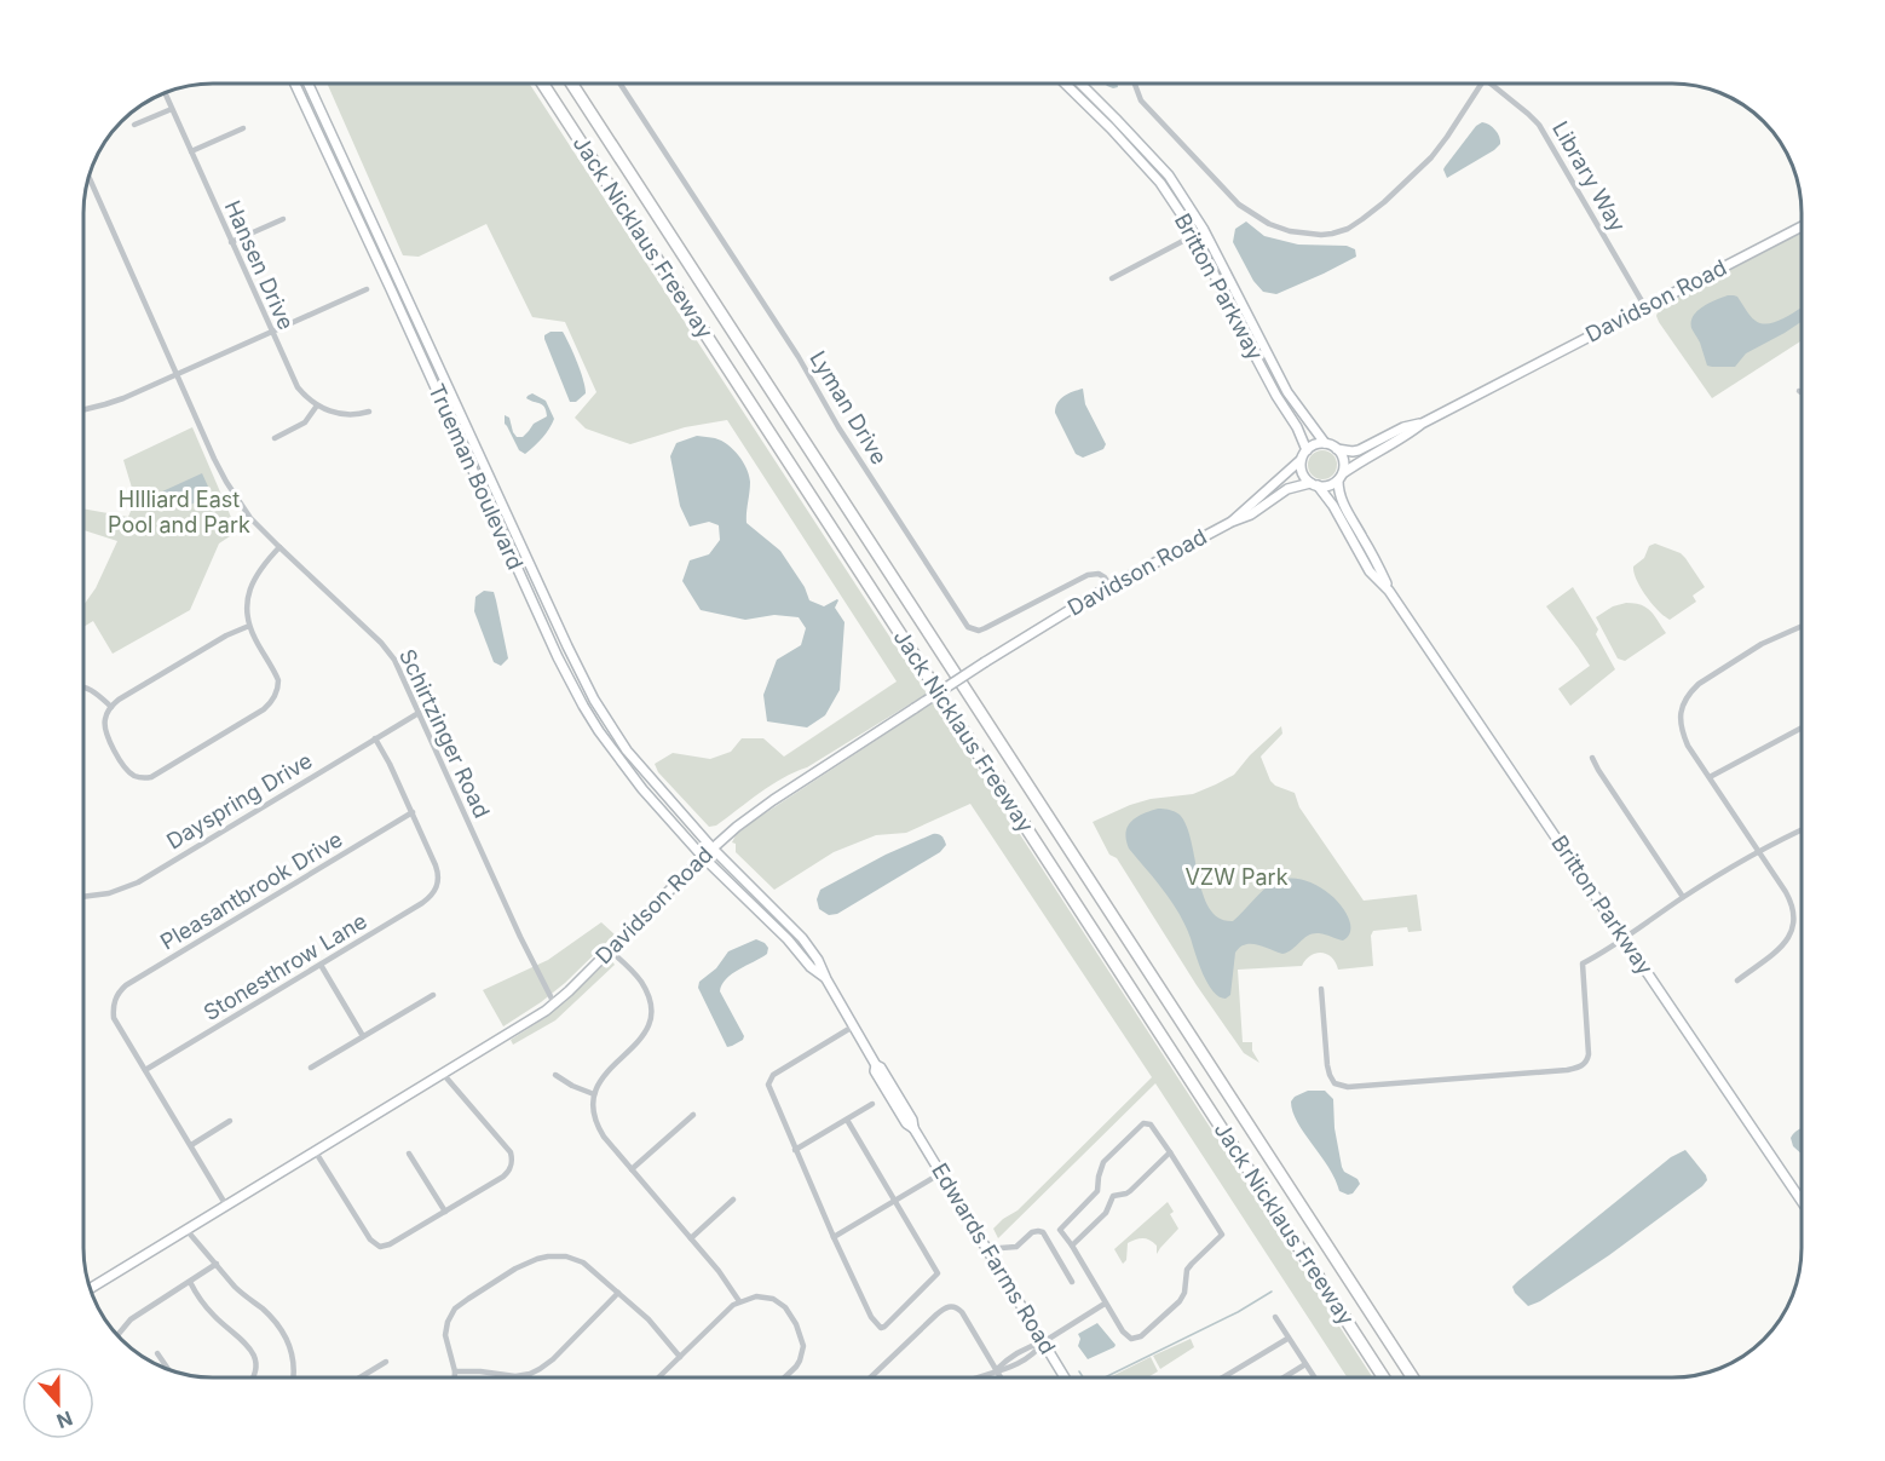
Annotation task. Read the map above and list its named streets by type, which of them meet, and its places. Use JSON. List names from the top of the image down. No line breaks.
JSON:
{"streets":{"highway":["Jack Nicklaus Freeway"],"main road":["Britton Parkway","Davidson Road","Trueman Boulevard","Edwards Farms Road"],"street":["Library Way","Hansen Drive","Lyman Drive","Schirtzinger Road","Dayspring Drive","Pleasantbrook Drive","Stonesthrow Lane"]},"crossings":[["Library Way","Davidson Road"],["Britton Parkway","Davidson Road"],["Davidson Road","Lyman Drive"],["Davidson Road","Trueman Boulevard"],["Davidson Road","Schirtzinger Road"],["Davidson Road","Edwards Farms Road"],["Trueman Boulevard","Edwards Farms Road"],["Schirtzinger Road","Dayspring Drive"],["Pleasantbrook Drive","Stonesthrow Lane"]],"parks":["HIlliard East Pool and Park","VZW Park"],"north":"bottom"}
